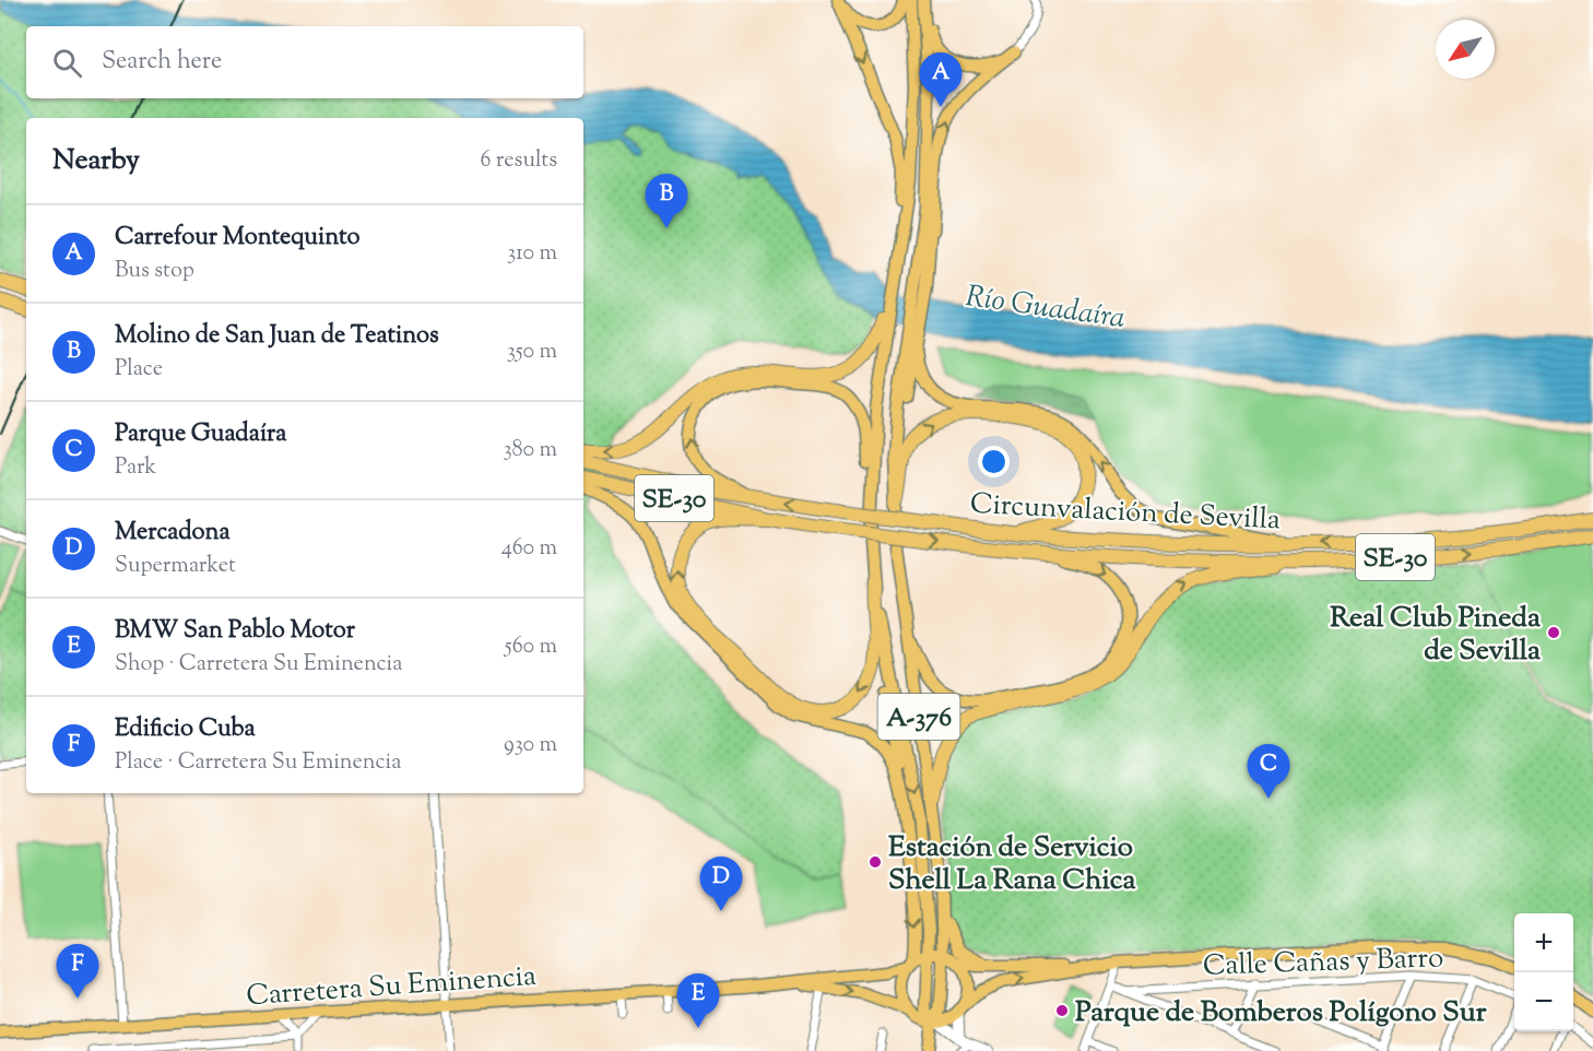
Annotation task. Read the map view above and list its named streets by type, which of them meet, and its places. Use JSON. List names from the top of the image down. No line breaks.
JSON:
{"streets":{"highway":["SE-30","Circunvalación de Sevilla"],"main road":["A-376","Carretera Su Eminencia"],"street":["Calle Cañas y Barro"]},"water":["Río Guadaíra"],"places":["Real Club Pineda de Sevilla","Estación de Servicio Shell La Rana Chica","Parque de Bomberos Polígono Sur"],"north":"bottom left","page":{"search":"Search here","pins":["A","B","C","D","F","E"],"heading":["Nearby","6 results"],"list":[{"mark":"A","name":"Carrefour Montequinto","note":"Bus stop","value":"310 m"},{"mark":"B","name":"Molino de San Juan de Teatinos","note":"Place","value":"350 m"},{"mark":"C","name":"Parque Guadaíra","note":"Park","value":"380 m"},{"mark":"D","name":"Mercadona","note":"Supermarket","value":"460 m"},{"mark":"E","name":"BMW San Pablo Motor","note":"Shop · Carretera Su Eminencia","value":"560 m"},{"mark":"F","name":"Edificio Cuba","note":"Place · Carretera Su Eminencia","value":"930 m"}],"map_buttons":["+","−"]}}
